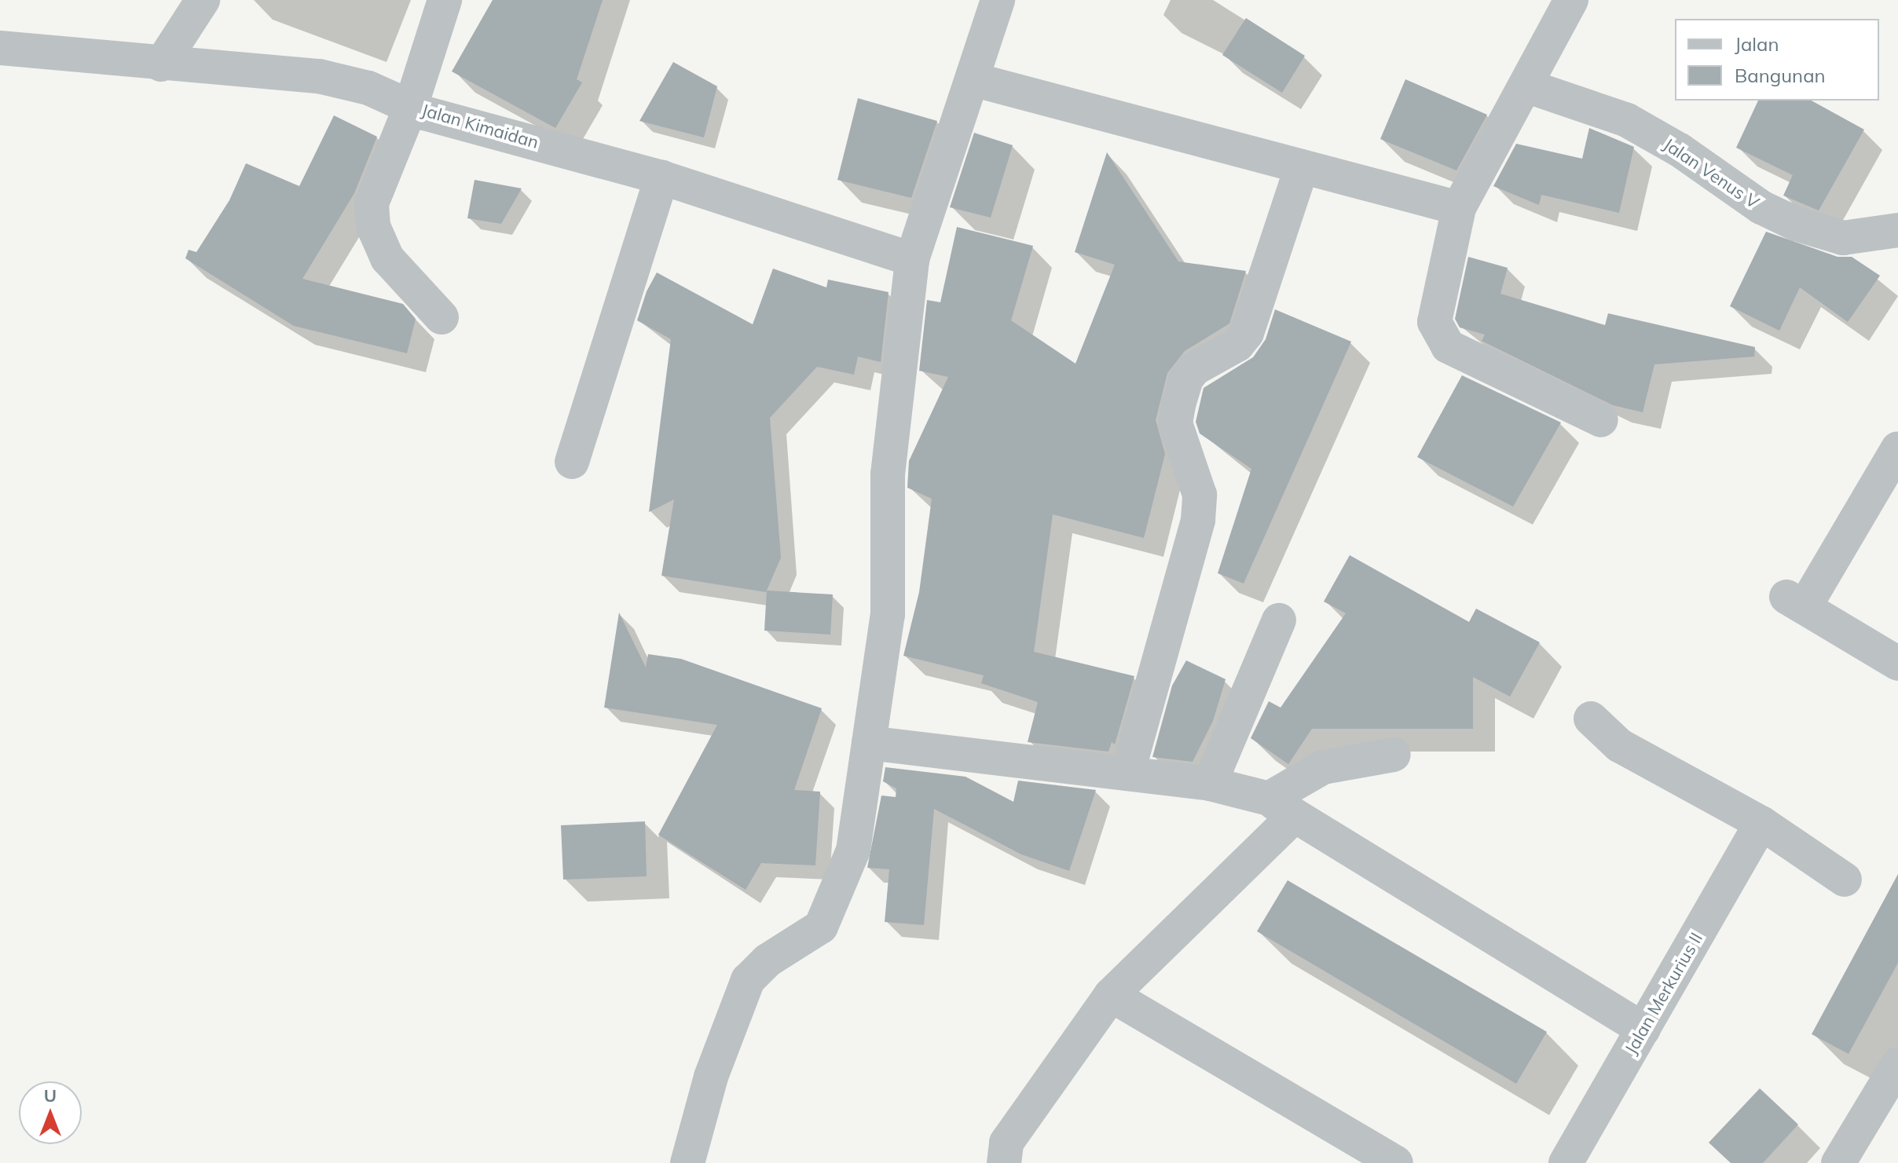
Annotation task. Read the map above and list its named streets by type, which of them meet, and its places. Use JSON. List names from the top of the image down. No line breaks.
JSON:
{"streets":{"street":["Jalan Kimaidan","Jalan Venus V","Jalan Merkurius II"]},"legend":["Jalan","Bangunan"],"north":"top"}
